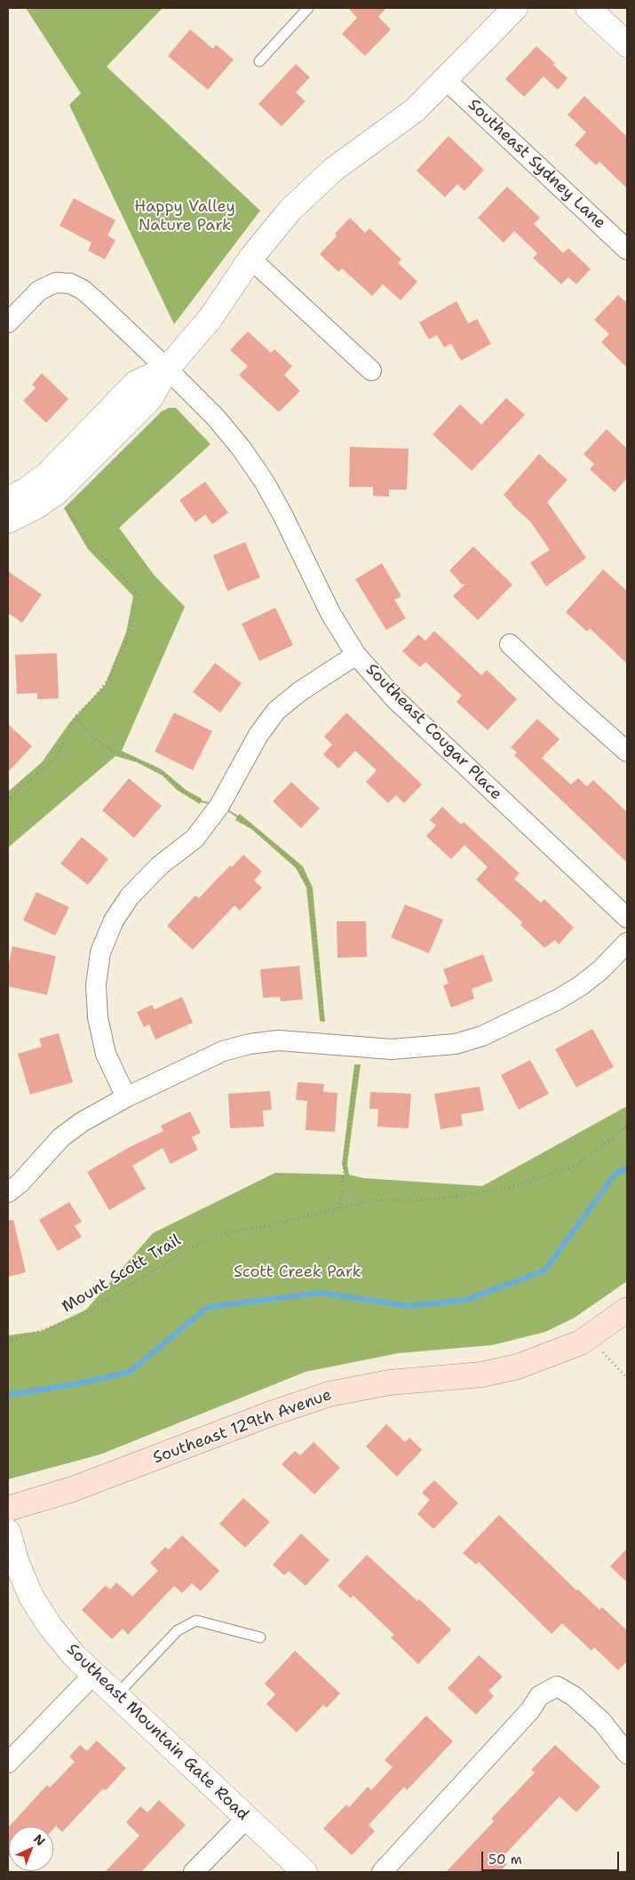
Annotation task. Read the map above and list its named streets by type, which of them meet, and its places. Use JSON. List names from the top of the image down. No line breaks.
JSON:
{"streets":{"main road":["Southeast 129th Avenue"],"street":["Southeast Sydney Lane","Southeast Cougar Place","Southeast Mountain Gate Road"],"path":["Mount Scott Trail"]},"parks":["Happy Valley Nature Park","Scott Creek Park"],"scale_bar":"50 m","north":"top right"}
